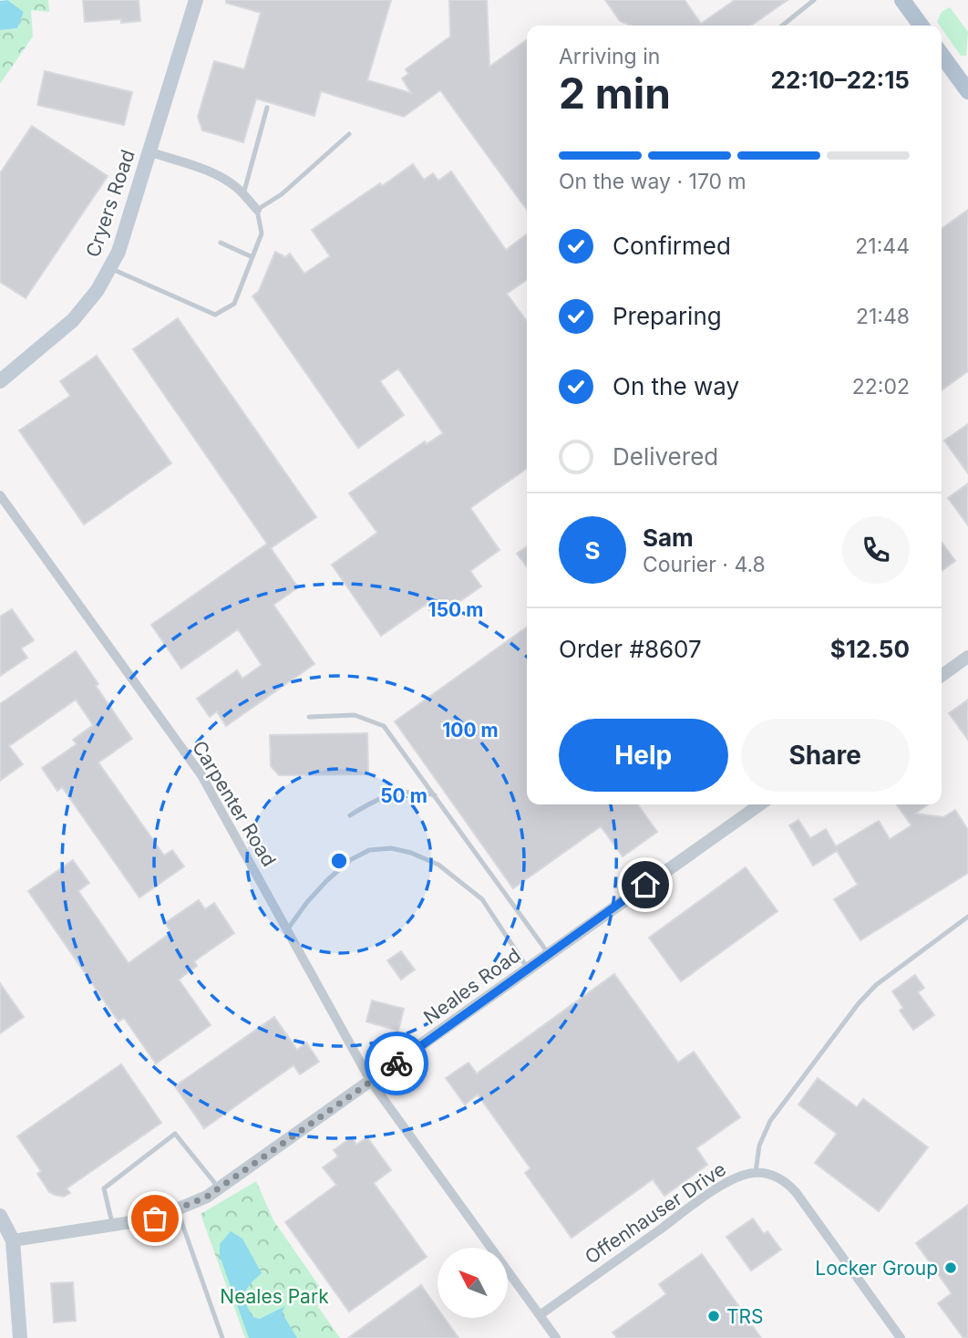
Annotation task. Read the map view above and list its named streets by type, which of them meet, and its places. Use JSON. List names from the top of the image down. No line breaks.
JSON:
{"streets":{"main road":["Cryers Road"],"street":["Carpenter Road","Neales Road","Offenhauser Drive"]},"crossings":[["Carpenter Road","Neales Road"],["Carpenter Road","Offenhauser Drive"]],"parks":["Neales Park"],"places":["Locker Group","TRS"],"north":"top left","page":{"heading":["2 min","Arriving in","22:10–22:15"],"panel":["Sam","Courier · 4.8","Order #8607","$12.50"],"bar":"On the way · 170 m","list":[["Confirmed","21:44"],["Preparing","21:48"],["On the way","22:02"],"Delivered"],"round":"S","buttons":["Help","Share"]},"rings":["150 m","100 m","50 m"]}
